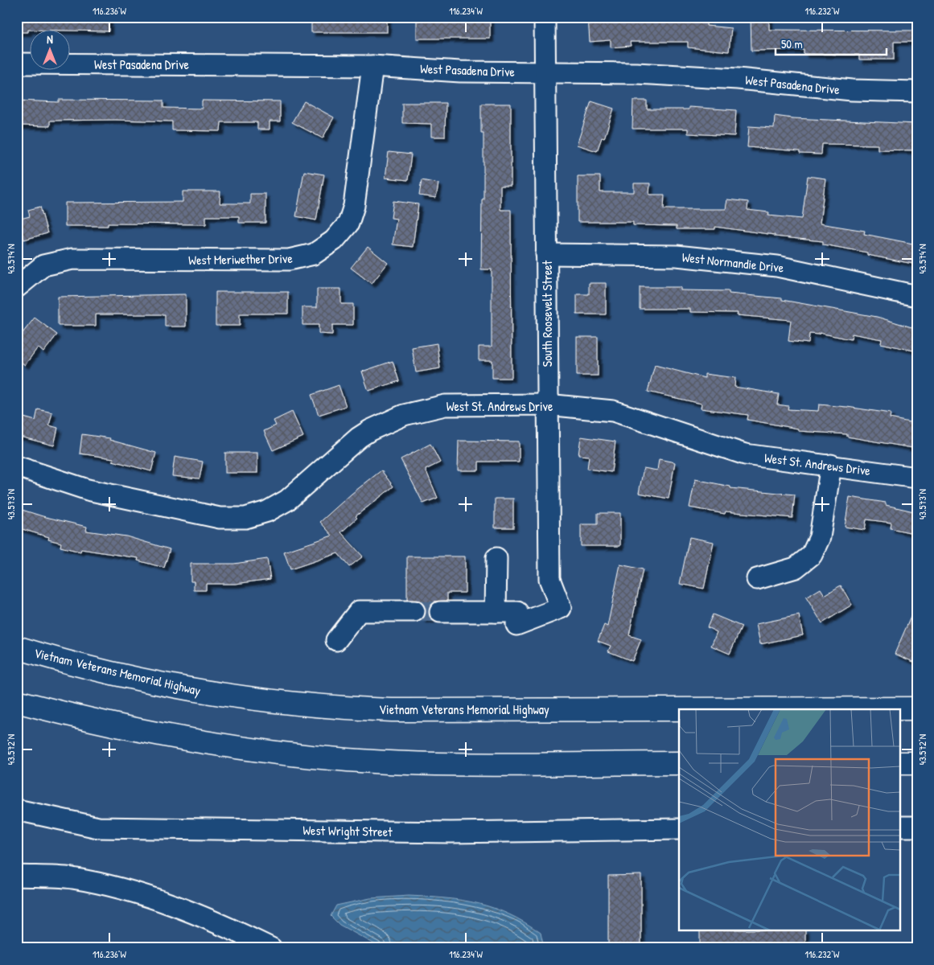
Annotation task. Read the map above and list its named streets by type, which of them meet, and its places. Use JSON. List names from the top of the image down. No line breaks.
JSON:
{"streets":{"highway":["Vietnam Veterans Memorial Highway"],"street":["West Pasadena Drive","West Meriwether Drive","West Normandie Drive","South Roosevelt Street","West St. Andrews Drive","West Wright Street"]},"crossings":[["West Pasadena Drive","West Meriwether Drive"],["West Pasadena Drive","South Roosevelt Street"],["West Normandie Drive","South Roosevelt Street"],["South Roosevelt Street","West St. Andrews Drive"]],"scale_bar":"50 m","north":"top","coordinates":["116.236°W","116.234°W","116.232°W","43.574°N","43.573°N","43.572°N"]}
